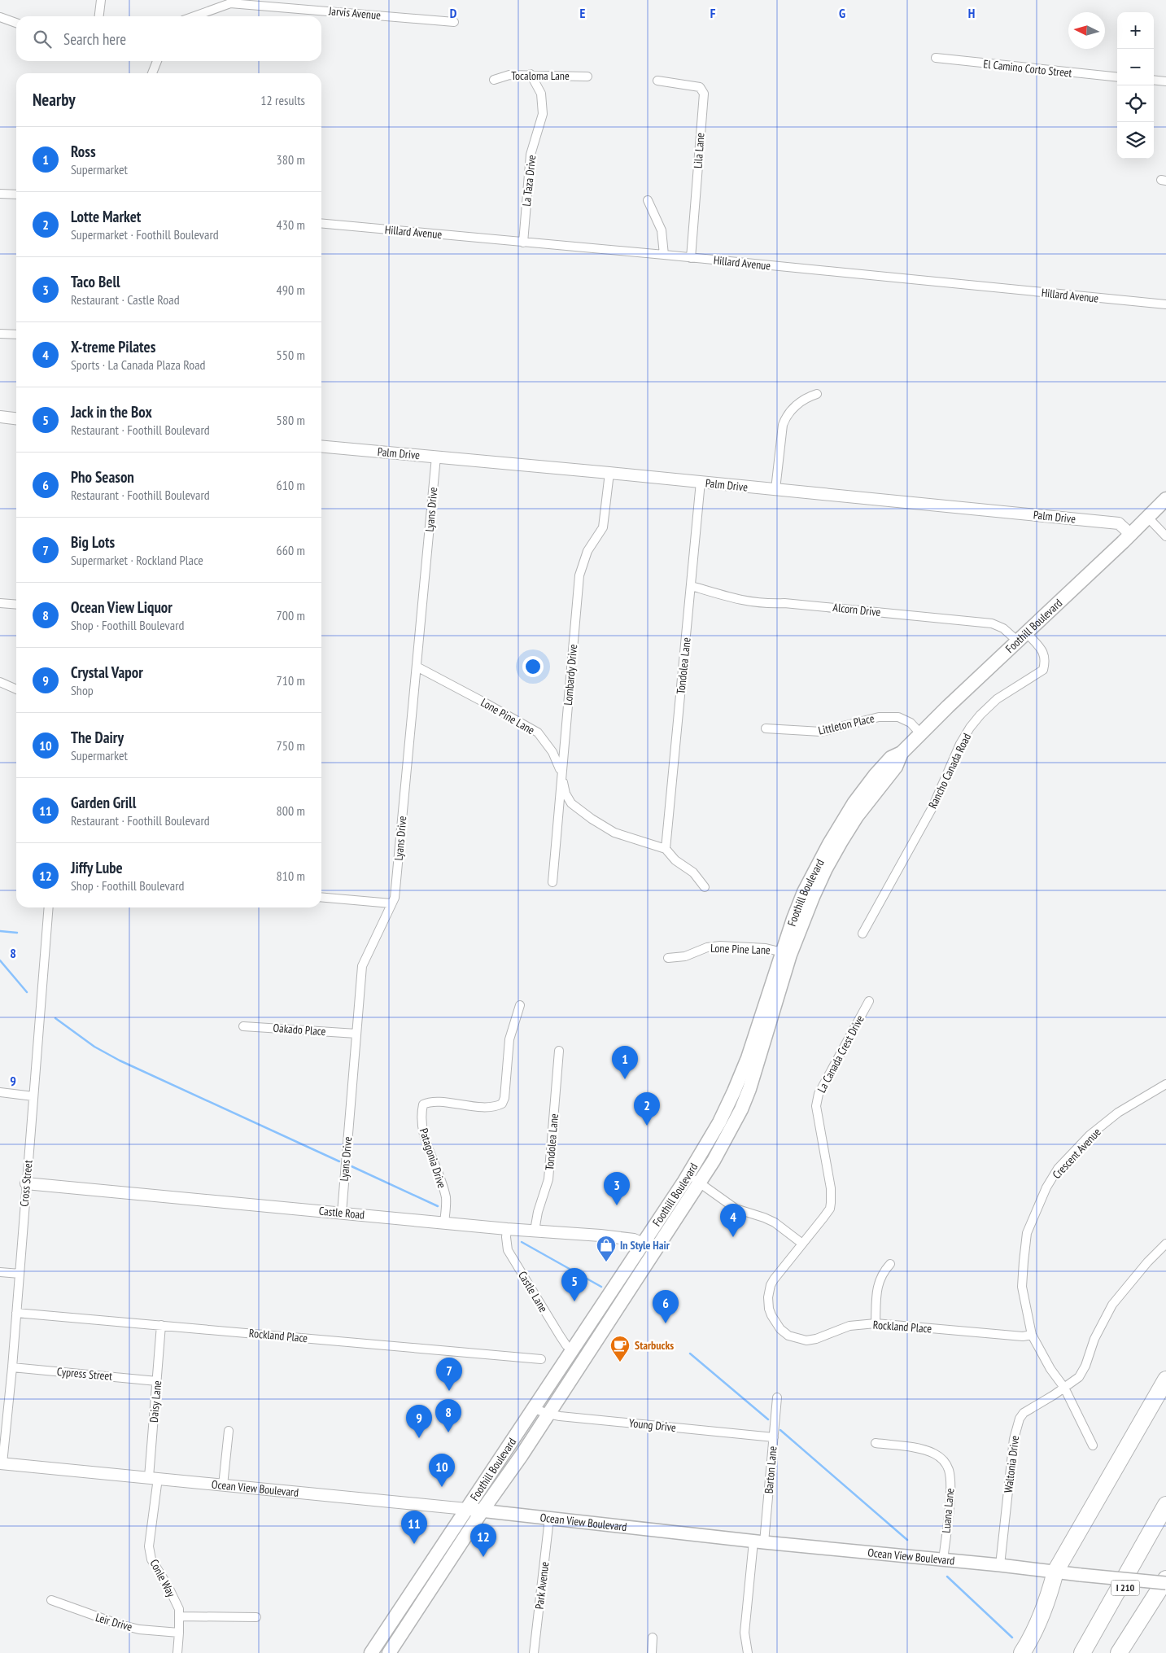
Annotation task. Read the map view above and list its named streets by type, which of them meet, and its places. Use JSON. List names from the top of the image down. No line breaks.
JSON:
{"streets":{"highway":["I 210"],"main road":["Foothill Boulevard","Ocean View Boulevard"],"street":["Jarvis Avenue","El Camino Corto Street","Tocaloma Lane","Lila Lane","La Taza Drive","Hillard Avenue","Palm Drive","Lyans Drive","Alcorn Drive","Tondolea Lane","Lombardy Drive","Lone Pine Lane","Littleton Place","Rancho Canada Road","Oakado Place","La Canada Crest Drive","Crescent Avenue","Patagonia Drive","Cross Street","Castle Road","Castle Lane","Rockland Place","Cypress Street","Daisy Lane","Young Drive","Waltonia Drive","Barton Lane","Luana Lane","Conle Way","Park Avenue","Leir Drive"]},"crossings":[["Tocaloma Lane","La Taza Drive"],["Lila Lane","Hillard Avenue"],["La Taza Drive","Hillard Avenue"],["Palm Drive","Lyans Drive"],["Palm Drive","Foothill Boulevard"],["Palm Drive","Tondolea Lane"],["Palm Drive","Lombardy Drive"],["Lyans Drive","Lone Pine Lane"],["Lyans Drive","Oakado Place"],["Lyans Drive","Castle Road"],["Alcorn Drive","Foothill Boulevard"],["Alcorn Drive","Tondolea Lane"],["Alcorn Drive","Rancho Canada Road"],["Foothill Boulevard","Lone Pine Lane"],["Foothill Boulevard","Littleton Place"],["Foothill Boulevard","Rancho Canada Road"],["Foothill Boulevard","Castle Road"],["Foothill Boulevard","Castle Lane"],["Foothill Boulevard","Young Drive"],["Foothill Boulevard","Ocean View Boulevard"],["Tondolea Lane","Lone Pine Lane"],["Tondolea Lane","Castle Road"],["Lombardy Drive","Lone Pine Lane"],["La Canada Crest Drive","Rockland Place"],["Crescent Avenue","Rockland Place"],["Crescent Avenue","Waltonia Drive"],["Patagonia Drive","Castle Road"],["Cross Street","Castle Road"],["Cross Street","Rockland Place"],["Cross Street","Cypress Street"],["Cross Street","Ocean View Boulevard"],["Castle Road","Castle Lane"],["Rockland Place","Daisy Lane"],["Cypress Street","Daisy Lane"],["Daisy Lane","Ocean View Boulevard"],["Daisy Lane","Conle Way"],["Young Drive","Barton Lane"],["Waltonia Drive","Ocean View Boulevard"],["Barton Lane","Ocean View Boulevard"],["Ocean View Boulevard","Luana Lane"],["Ocean View Boulevard","Conle Way"],["Ocean View Boulevard","Park Avenue"],["Conle Way","Leir Drive"]],"places":{"shop":["In Style Hair"],"cafe":["Starbucks"]},"north":"left","page":{"map_buttons":["+","−"],"search":"Search here","heading":["Nearby","12 results"],"list":[{"mark":"1","name":"Ross","note":"Supermarket","value":"380 m"},{"mark":"2","name":"Lotte Market","note":"Supermarket · Foothill Boulevard","value":"430 m"},{"mark":"3","name":"Taco Bell","note":"Restaurant · Castle Road","value":"490 m"},{"mark":"4","name":"X-treme Pilates","note":"Sports · La Canada Plaza Road","value":"550 m"},{"mark":"5","name":"Jack in the Box","note":"Restaurant · Foothill Boulevard","value":"580 m"},{"mark":"6","name":"Pho Season","note":"Restaurant · Foothill Boulevard","value":"610 m"},{"mark":"7","name":"Big Lots","note":"Supermarket · Rockland Place","value":"660 m"},{"mark":"8","name":"Ocean View Liquor","note":"Shop · Foothill Boulevard","value":"700 m"},{"mark":"9","name":"Crystal Vapor","note":"Shop","value":"710 m"},{"mark":"10","name":"The Dairy","note":"Supermarket","value":"750 m"},{"mark":"11","name":"Garden Grill","note":"Restaurant · Foothill Boulevard","value":"800 m"},{"mark":"12","name":"Jiffy Lube","note":"Shop · Foothill Boulevard","value":"810 m"}],"pins":["1","2","3","4","5","6","7","8","9","10","11","12"]},"grid":{"columns":["D","E","F","G","H"],"rows":["8","9"]}}
